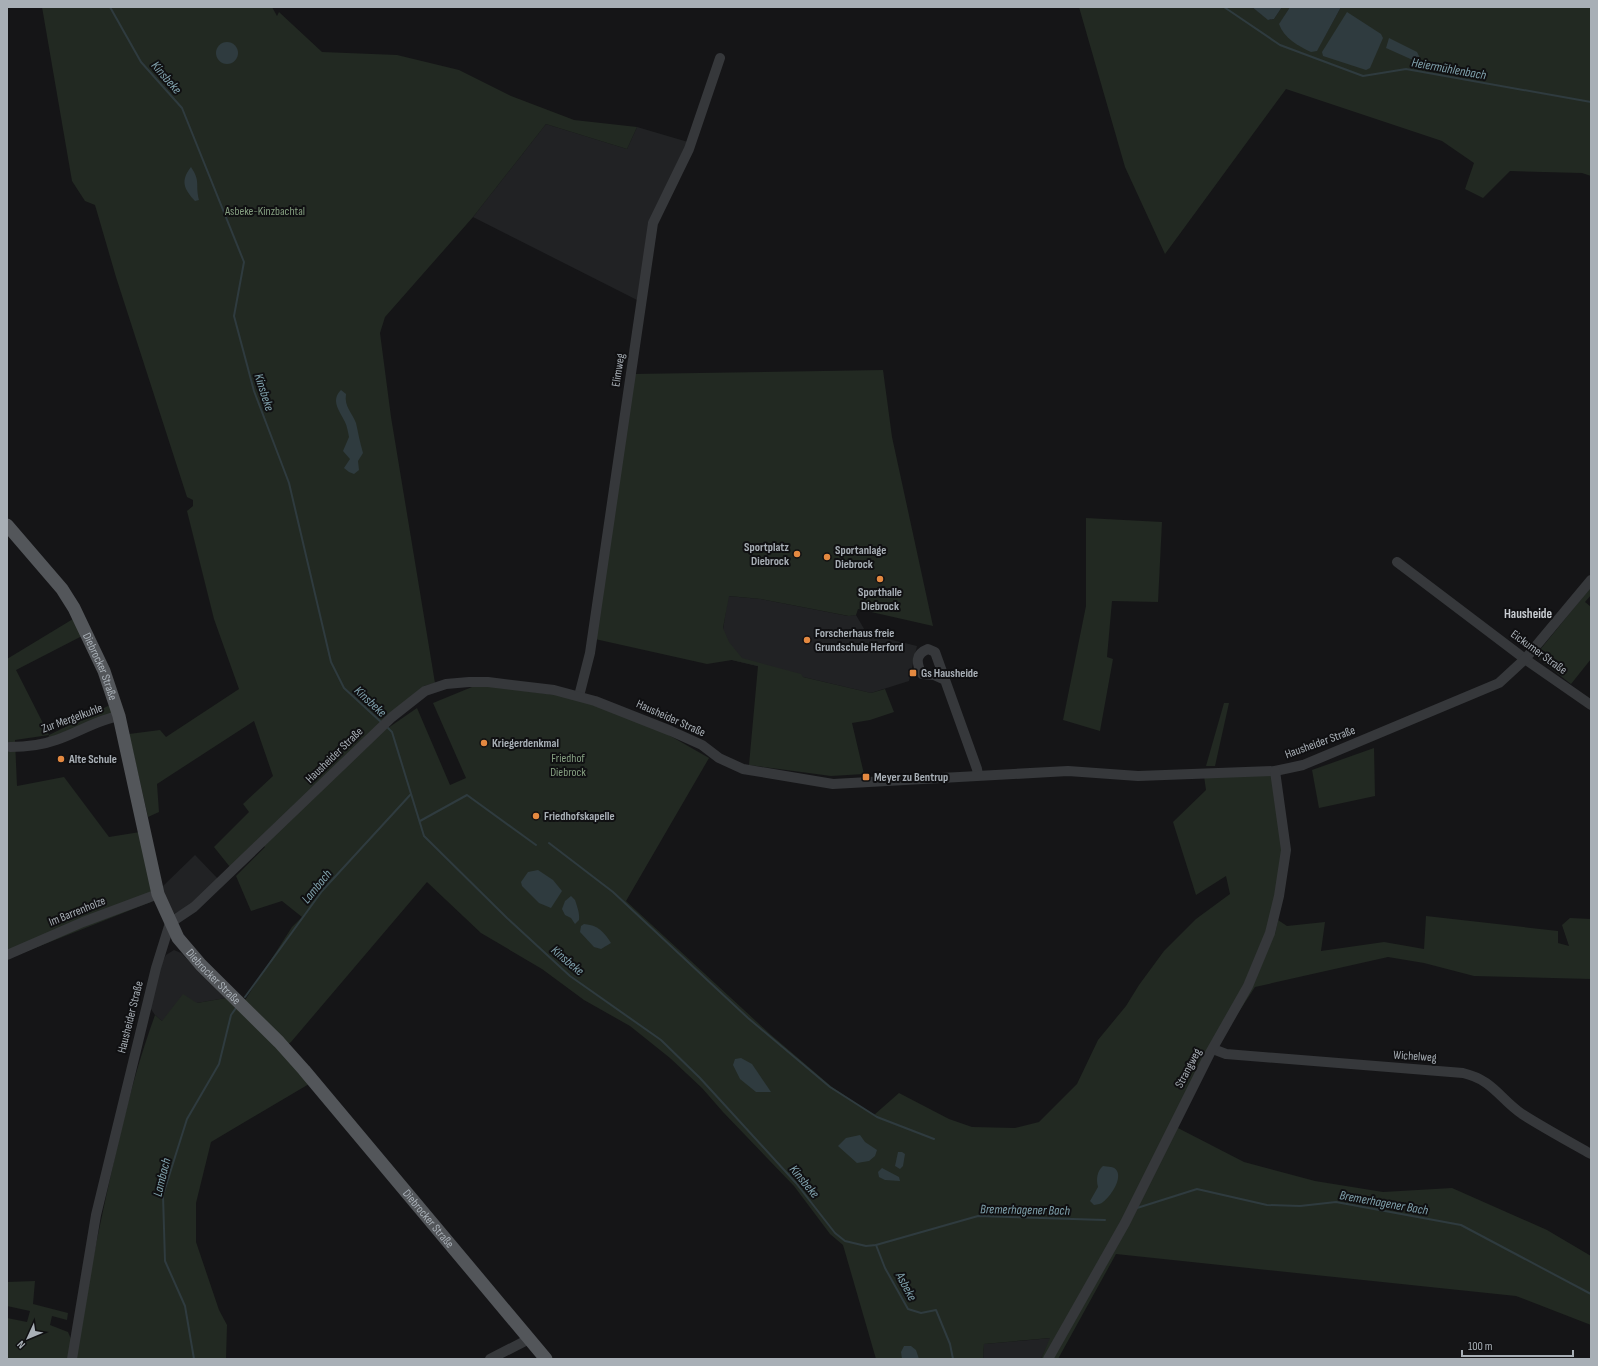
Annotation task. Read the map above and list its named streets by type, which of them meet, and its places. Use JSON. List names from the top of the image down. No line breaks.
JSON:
{"streets":{"main road":["Diebrocker Straße"],"street":["Elimweg","Eickumer Straße","Zur Mergelkuhle","Hausheider Straße","Im Barrenholze","Wichelweg","Strangweg"]},"crossings":[["Elimweg","Hausheider Straße"],["Eickumer Straße","Hausheider Straße"],["Diebrocker Straße","Zur Mergelkuhle"],["Diebrocker Straße","Hausheider Straße"],["Diebrocker Straße","Im Barrenholze"],["Hausheider Straße","Strangweg"],["Wichelweg","Strangweg"]],"districts":["Hausheide"],"water":["Heiermühlenbach","Kinsbeke","Lambach","Bremerhagener Bach","Asbeke"],"parks":["Asbeke-Kinzbachtal","Friedhof Diebrock"],"places":{"other":["Sportplatz Diebrock","Sportanlage Diebrock","Sporthalle Diebrock","Forscherhaus freie Grundschule Herford","Kriegerdenkmal","Alte Schule","Friedhofskapelle"],"transit":["Gs Hausheide","Meyer zu Bentrup"]},"scale_bar":"100 m","north":"bottom left"}
